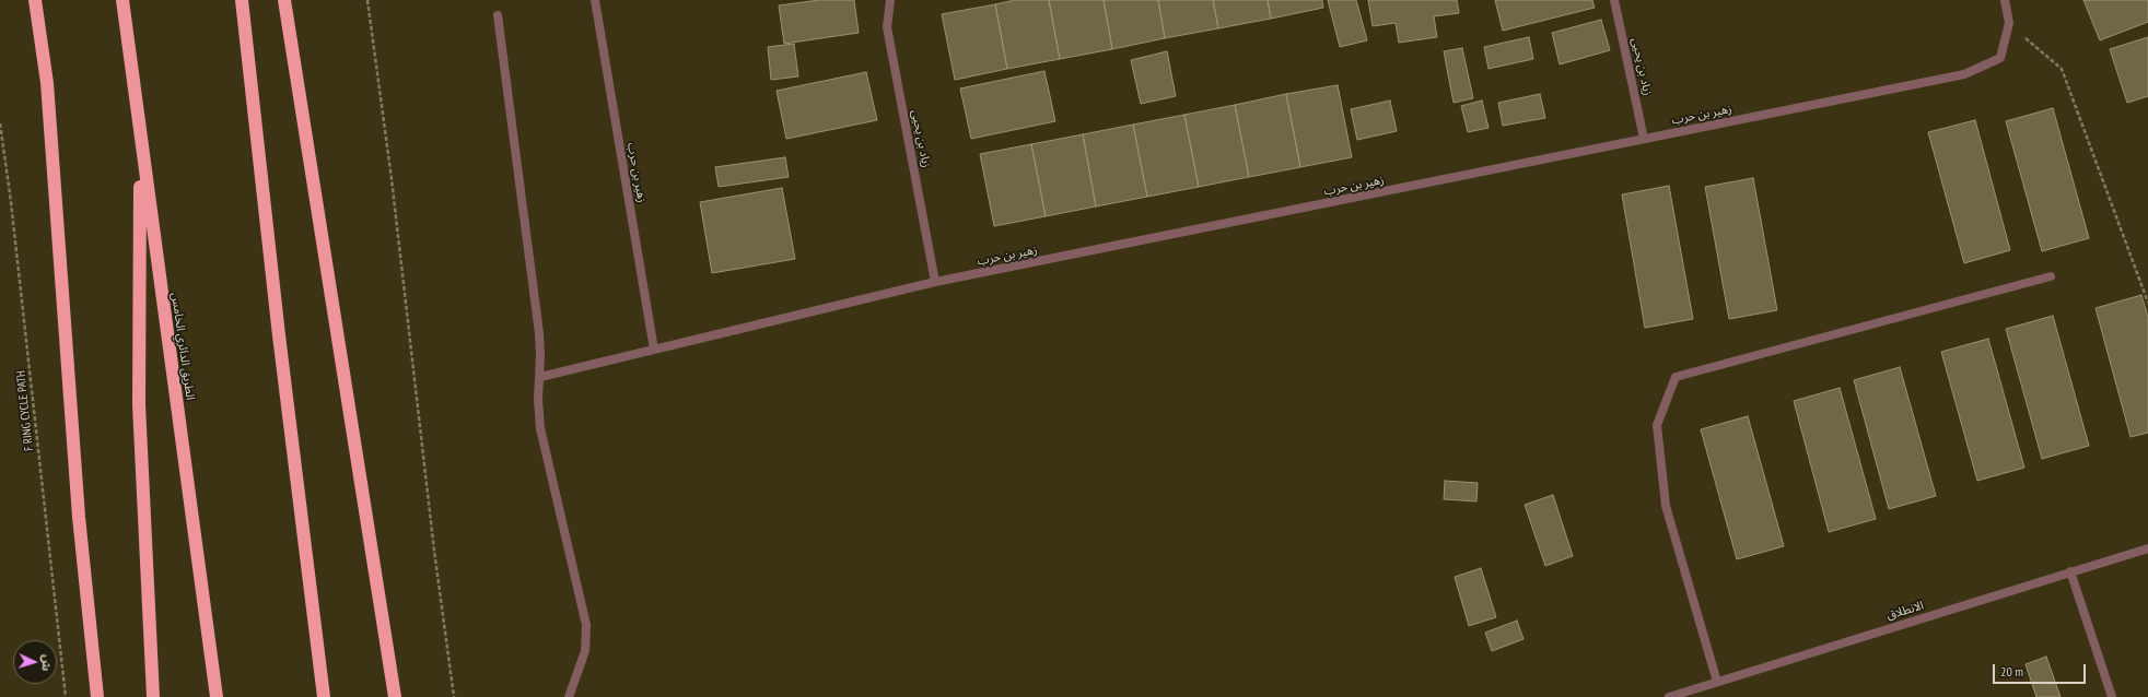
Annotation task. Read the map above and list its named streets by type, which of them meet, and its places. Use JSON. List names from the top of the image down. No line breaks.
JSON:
{"streets":{"highway":["الطريق الدائري الخامس"],"street":["زياد بن يحيى","زهير بن حرب","الانطلاق"],"path":["F RING CYCLE PATH"]},"crossings":[["زياد بن يحيى","زهير بن حرب"]],"scale_bar":"20 m","north":"right"}
